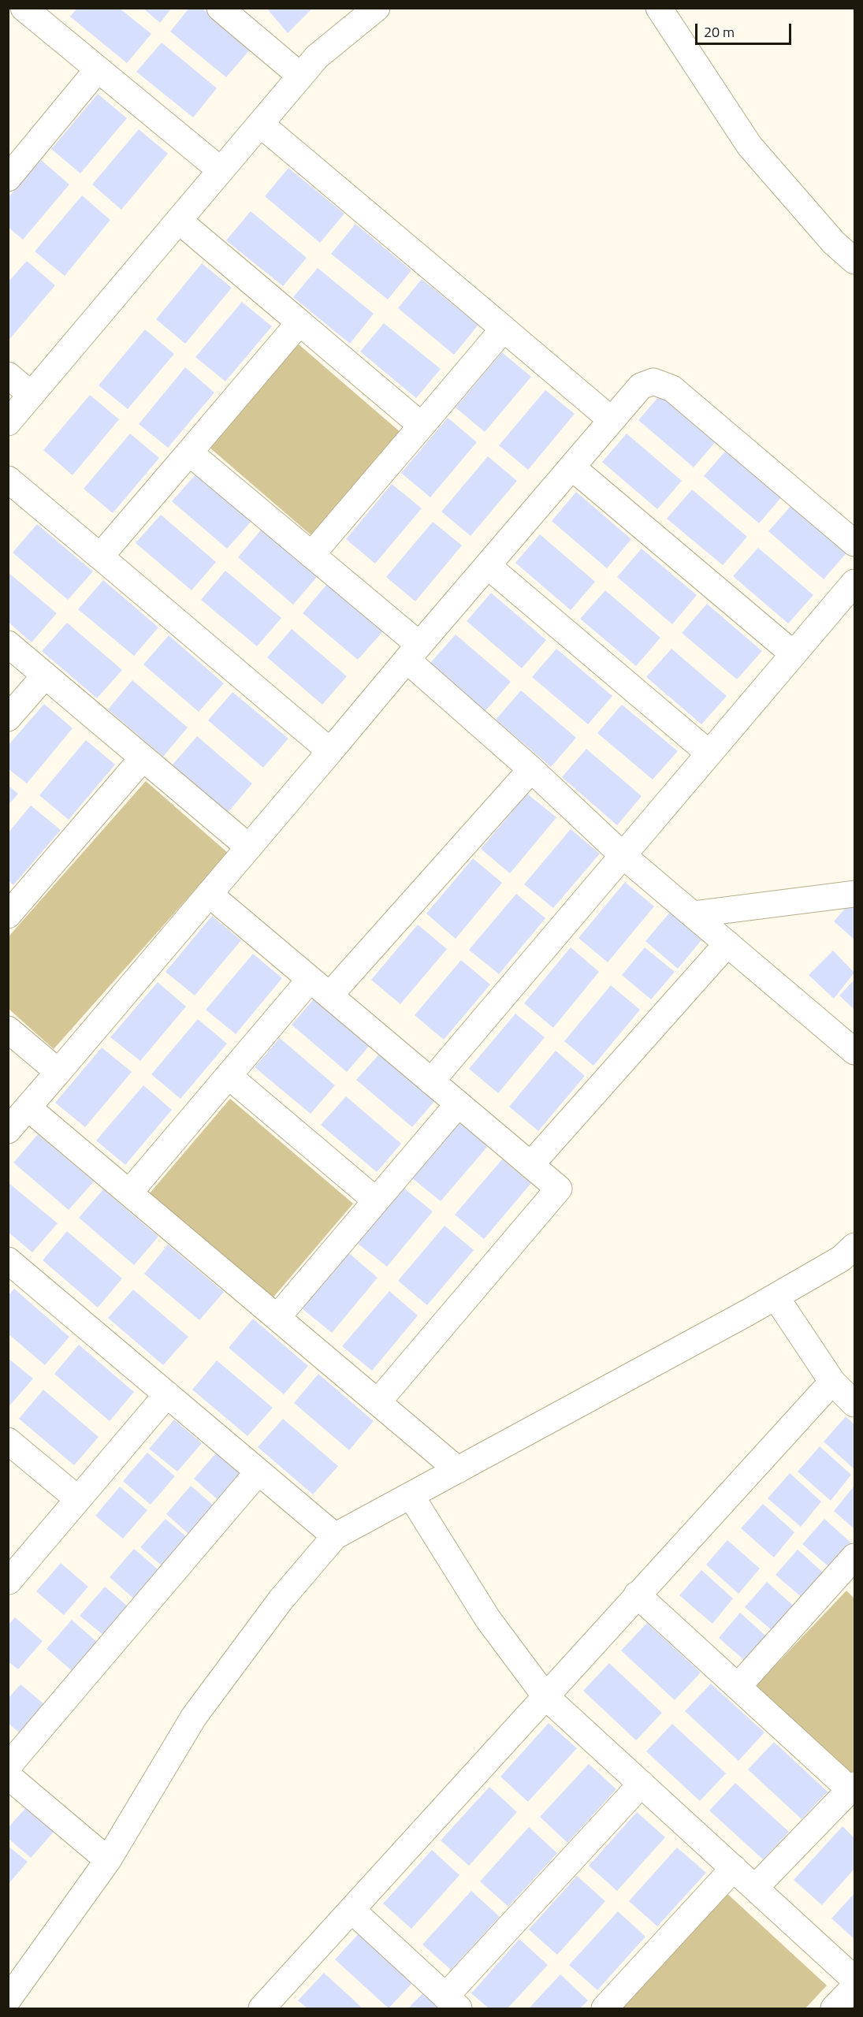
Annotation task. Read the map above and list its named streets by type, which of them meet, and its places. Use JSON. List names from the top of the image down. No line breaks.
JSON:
{"scale_bar":"20 m"}
